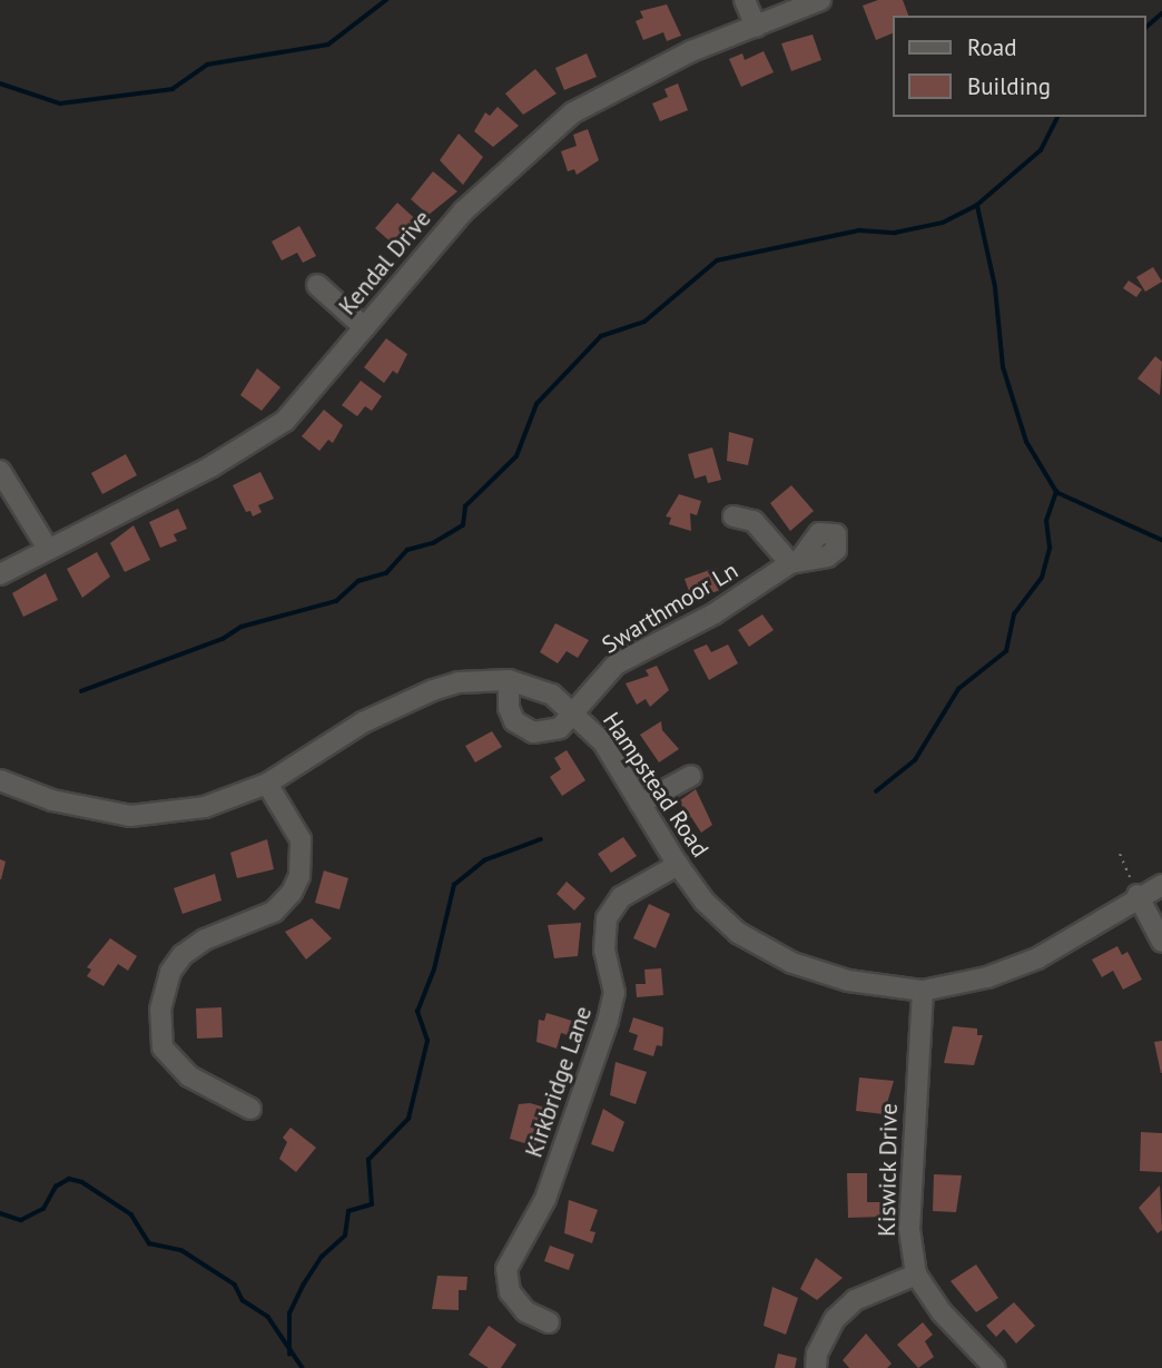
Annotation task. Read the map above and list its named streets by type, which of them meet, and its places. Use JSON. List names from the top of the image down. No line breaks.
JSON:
{"streets":{"street":["Kendal Drive","Swarthmoor Ln","Hampstead Road","Kirkbridge Lane","Kiswick Drive"]},"crossings":[["Swarthmoor Ln","Hampstead Road"],["Hampstead Road","Kirkbridge Lane"],["Hampstead Road","Kiswick Drive"]],"legend":["Road","Building"]}
